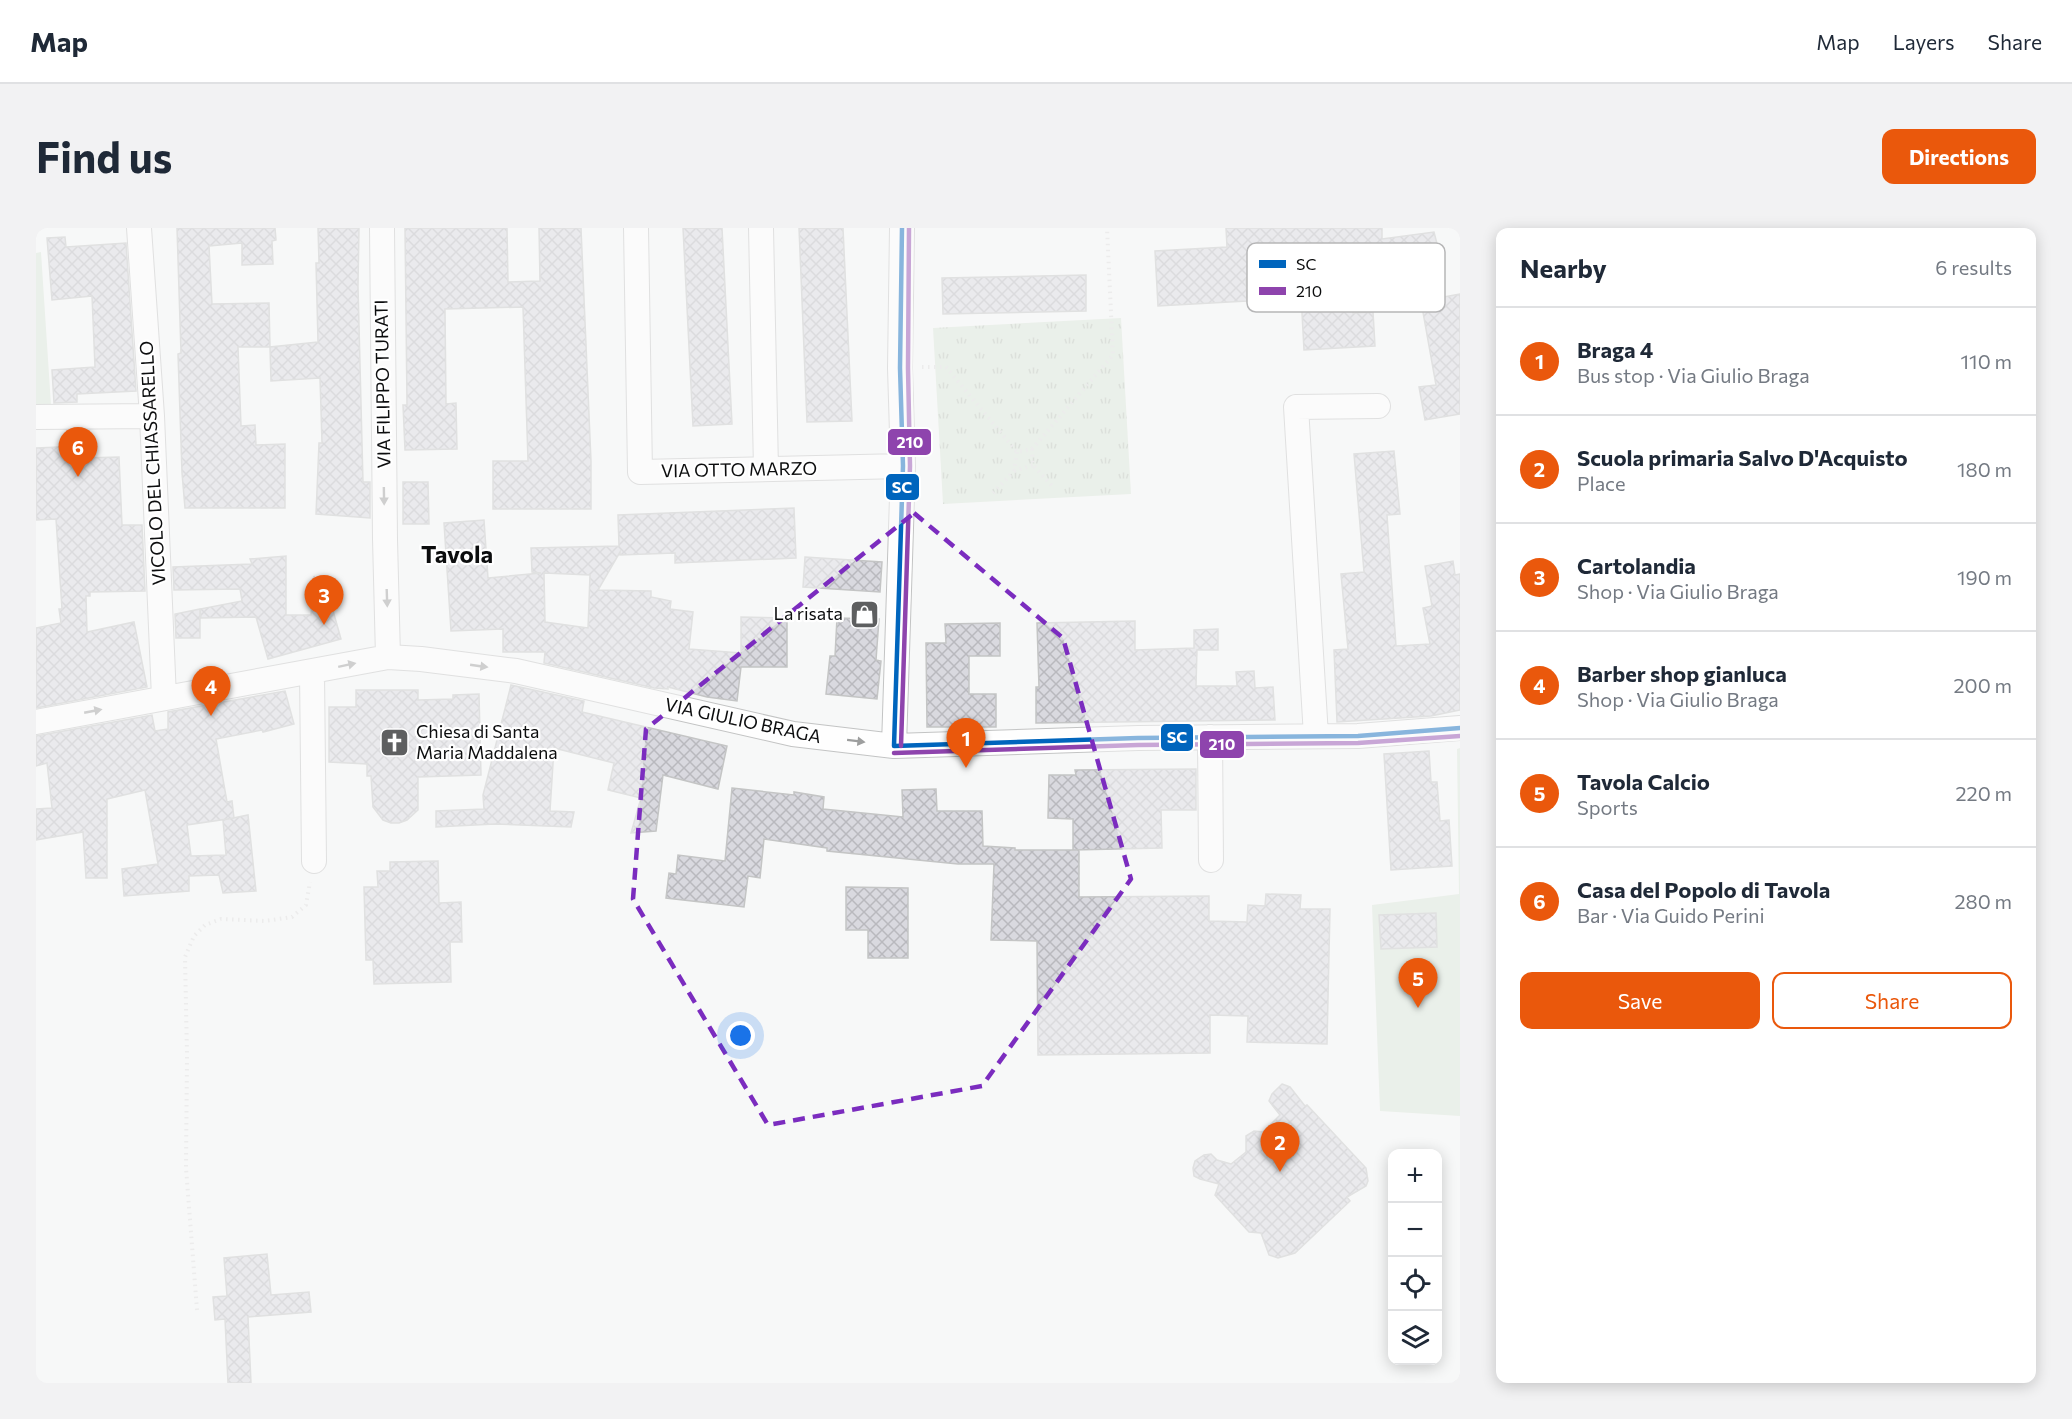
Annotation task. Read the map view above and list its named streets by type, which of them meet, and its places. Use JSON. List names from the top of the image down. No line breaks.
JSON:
{"streets":{"street":["VIA FILIPPO TURATI","VICOLO DEL CHIASSARELLO","VIA OTTO MARZO","VIA GIULIO BRAGA"]},"crossings":[["VIA FILIPPO TURATI","VIA GIULIO BRAGA"],["VICOLO DEL CHIASSARELLO","VIA GIULIO BRAGA"]],"one_way":["VIA FILIPPO TURATI","VIA GIULIO BRAGA"],"districts":["Tavola"],"places":{"shop":["La risata"],"church":["Chiesa di Santa Maria Maddalena"]},"lines":["transit line SC","transit line 210"],"legend":["SC","210"],"page":{"header":"Map","nav":["Map","Layers","Share"],"buttons":["Directions",["Save","Share"]],"title":"Find us","heading":["Nearby","6 results"],"list":[{"mark":"1","name":"Braga 4","note":"Bus stop · Via Giulio Braga","value":"110 m"},{"mark":"2","name":"Scuola primaria Salvo D'Acquisto","note":"Place","value":"180 m"},{"mark":"3","name":"Cartolandia","note":"Shop · Via Giulio Braga","value":"190 m"},{"mark":"4","name":"Barber shop gianluca","note":"Shop · Via Giulio Braga","value":"200 m"},{"mark":"5","name":"Tavola Calcio","note":"Sports","value":"220 m"},{"mark":"6","name":"Casa del Popolo di Tavola","note":"Bar · Via Guido Perini","value":"280 m"}],"pins":["6","3","4","1","5","2"],"map_buttons":["+","−"]}}
